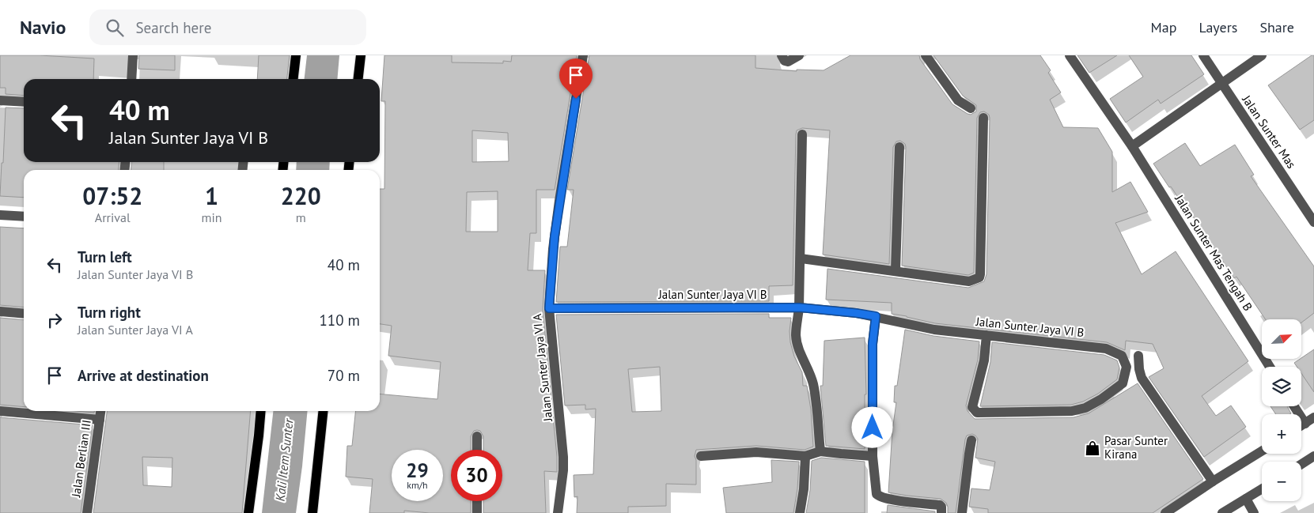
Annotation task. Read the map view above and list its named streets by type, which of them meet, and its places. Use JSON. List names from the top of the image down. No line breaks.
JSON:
{"streets":{"street":["Jalan Sunter Mas","Jalan Sunter Mas Tengah B","Jalan Sunter Jaya VI B","Jalan Sunter Jaya VI A","Jalan Berlian III"]},"crossings":[["Jalan Sunter Jaya VI B","Jalan Sunter Jaya VI A"]],"water":["Kali Item Sunter"],"places":{"shop":["Pasar Sunter Kirana"]},"north":"top right","page":{"header":"Navio","search":"Search here","nav":["Map","Layers","Share"],"turn":["40 m","Jalan Sunter Jaya VI B"],"eta":["07:52","Arrival","1","min","220","m"],"list":[{"name":"Turn left","note":"Jalan Sunter Jaya VI B","value":"40 m"},{"name":"Turn right","note":"Jalan Sunter Jaya VI A","value":"110 m"},{"name":"Arrive at destination","value":"70 m"}],"map_buttons":["+","−"],"speed":"29 km/h","limit":"30"}}
